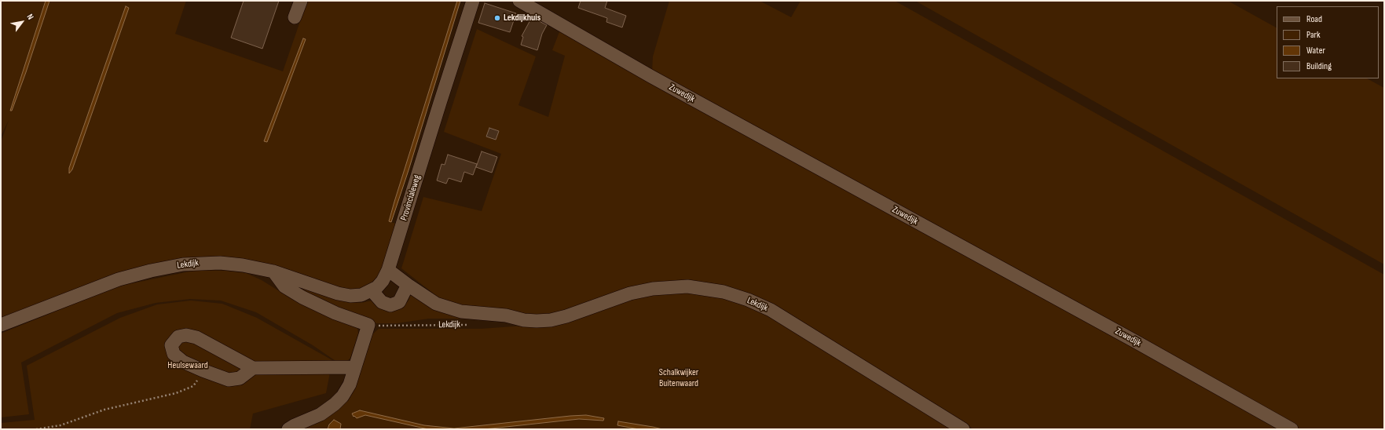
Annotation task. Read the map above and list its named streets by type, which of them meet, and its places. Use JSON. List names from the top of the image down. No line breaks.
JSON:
{"streets":{"street":["Zuwedijk","Provincialeweg","Lekdijk"]},"crossings":[["Provincialeweg","Lekdijk"]],"parks":["Heulsewaard","Schalkwijker Buitenwaard"],"places":["Lekdijkhuis"],"legend":["Road","Park","Water","Building"],"north":"top right"}
